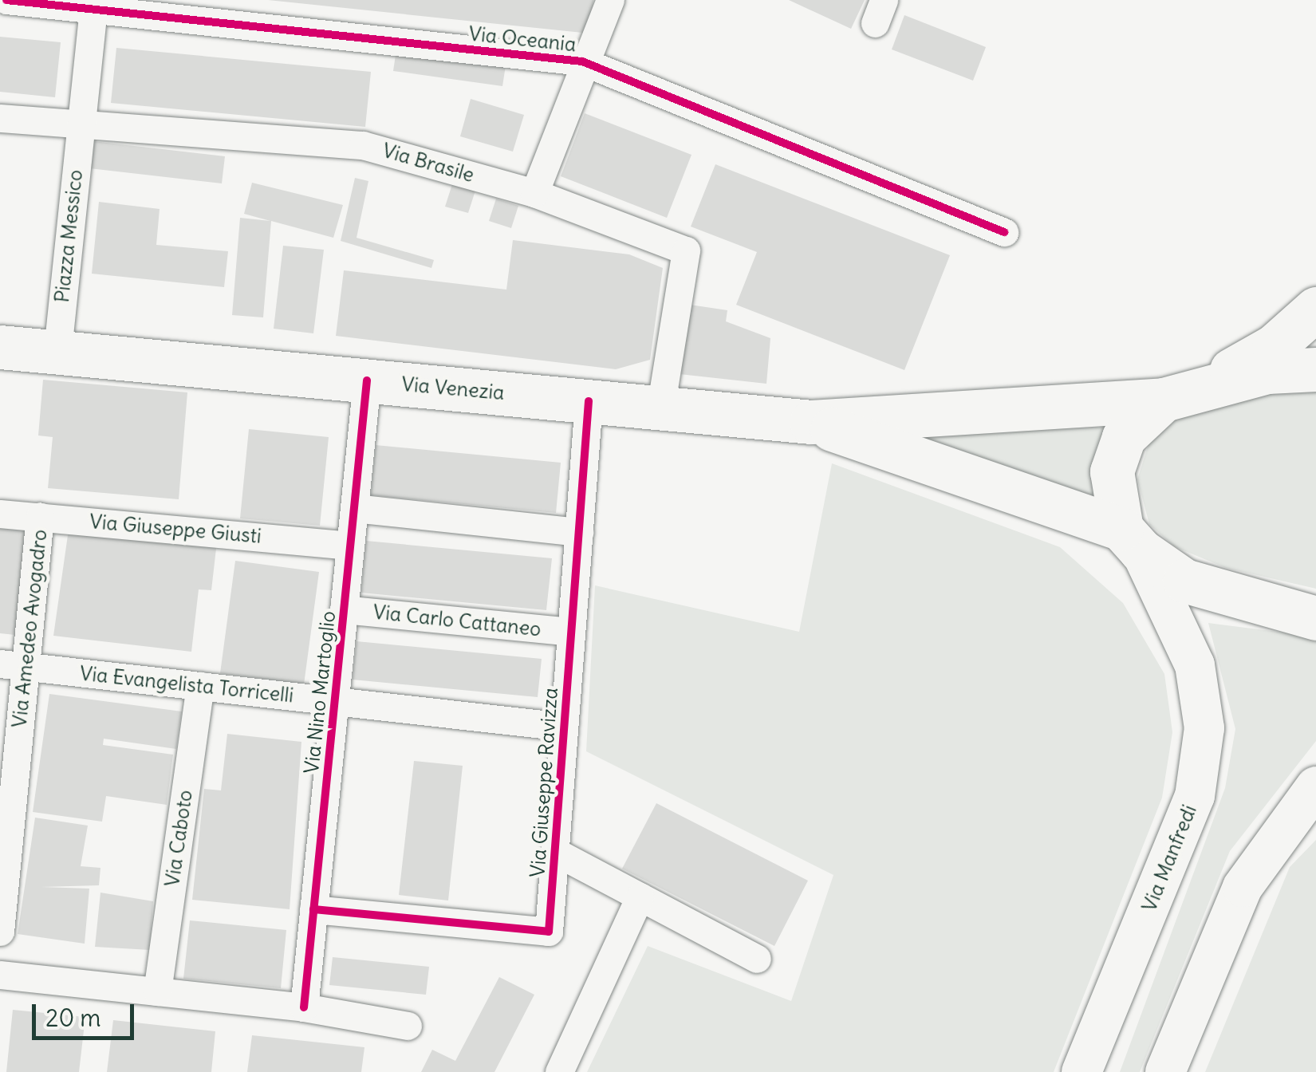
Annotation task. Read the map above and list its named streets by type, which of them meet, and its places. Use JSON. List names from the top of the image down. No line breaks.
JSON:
{"streets":{"main road":["Via Venezia"],"street":["Via Oceania","Via Brasile","Piazza Messico","Via Giuseppe Giusti","Via Carlo Cattaneo","Via Amedeo Avogadro","Via Evangelista Torricelli","Via Nino Martoglio","Via Giuseppe Ravizza","Via Caboto","Via Manfredi"]},"crossings":[["Via Oceania","Piazza Messico"],["Via Brasile","Piazza Messico"],["Via Brasile","Via Venezia"],["Piazza Messico","Via Venezia"],["Via Venezia","Via Nino Martoglio"],["Via Venezia","Via Giuseppe Ravizza"],["Via Venezia","Via Manfredi"],["Via Giuseppe Giusti","Via Amedeo Avogadro"],["Via Giuseppe Giusti","Via Nino Martoglio"],["Via Carlo Cattaneo","Via Nino Martoglio"],["Via Carlo Cattaneo","Via Giuseppe Ravizza"],["Via Amedeo Avogadro","Via Evangelista Torricelli"],["Via Evangelista Torricelli","Via Nino Martoglio"],["Via Evangelista Torricelli","Via Giuseppe Ravizza"],["Via Evangelista Torricelli","Via Caboto"],["Via Nino Martoglio","Via Giuseppe Ravizza"]],"scale_bar":"20 m"}
